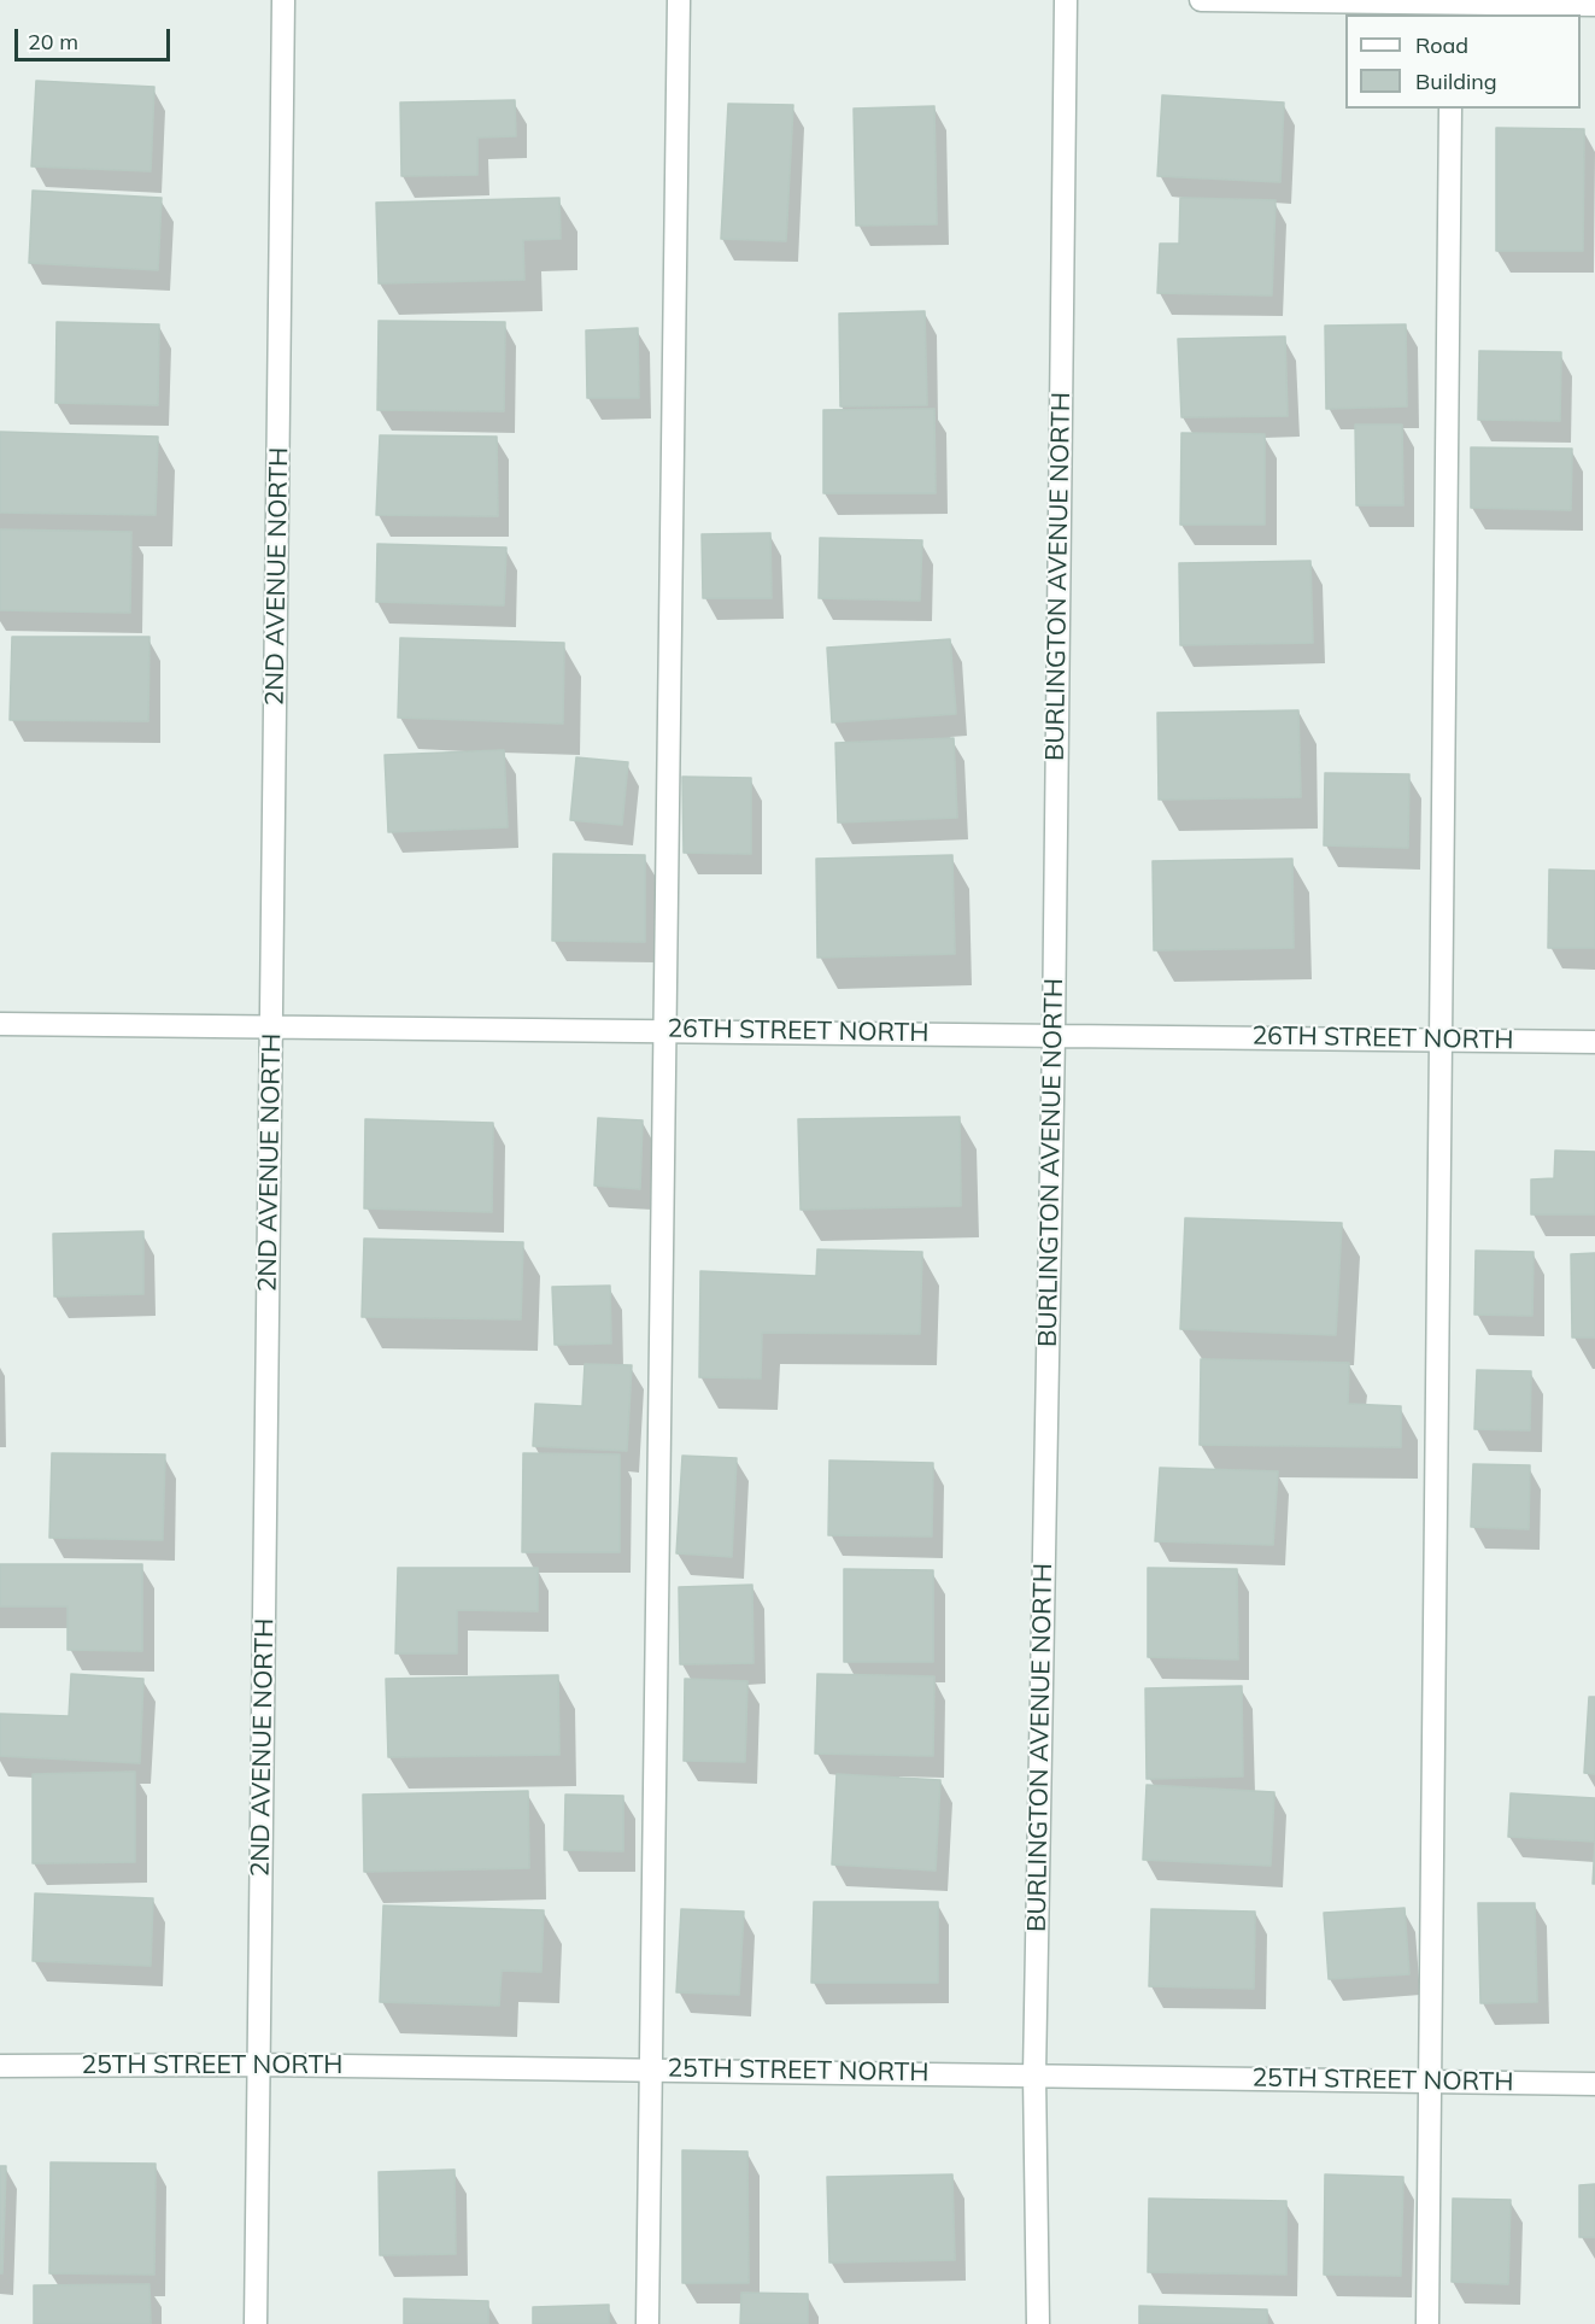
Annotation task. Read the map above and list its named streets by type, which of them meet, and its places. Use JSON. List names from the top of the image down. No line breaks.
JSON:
{"streets":{"street":["2ND AVENUE NORTH","BURLINGTON AVENUE NORTH","26TH STREET NORTH","25TH STREET NORTH"]},"crossings":[["2ND AVENUE NORTH","26TH STREET NORTH"],["2ND AVENUE NORTH","25TH STREET NORTH"],["BURLINGTON AVENUE NORTH","26TH STREET NORTH"],["BURLINGTON AVENUE NORTH","25TH STREET NORTH"]],"legend":["Road","Building"],"scale_bar":"20 m"}
